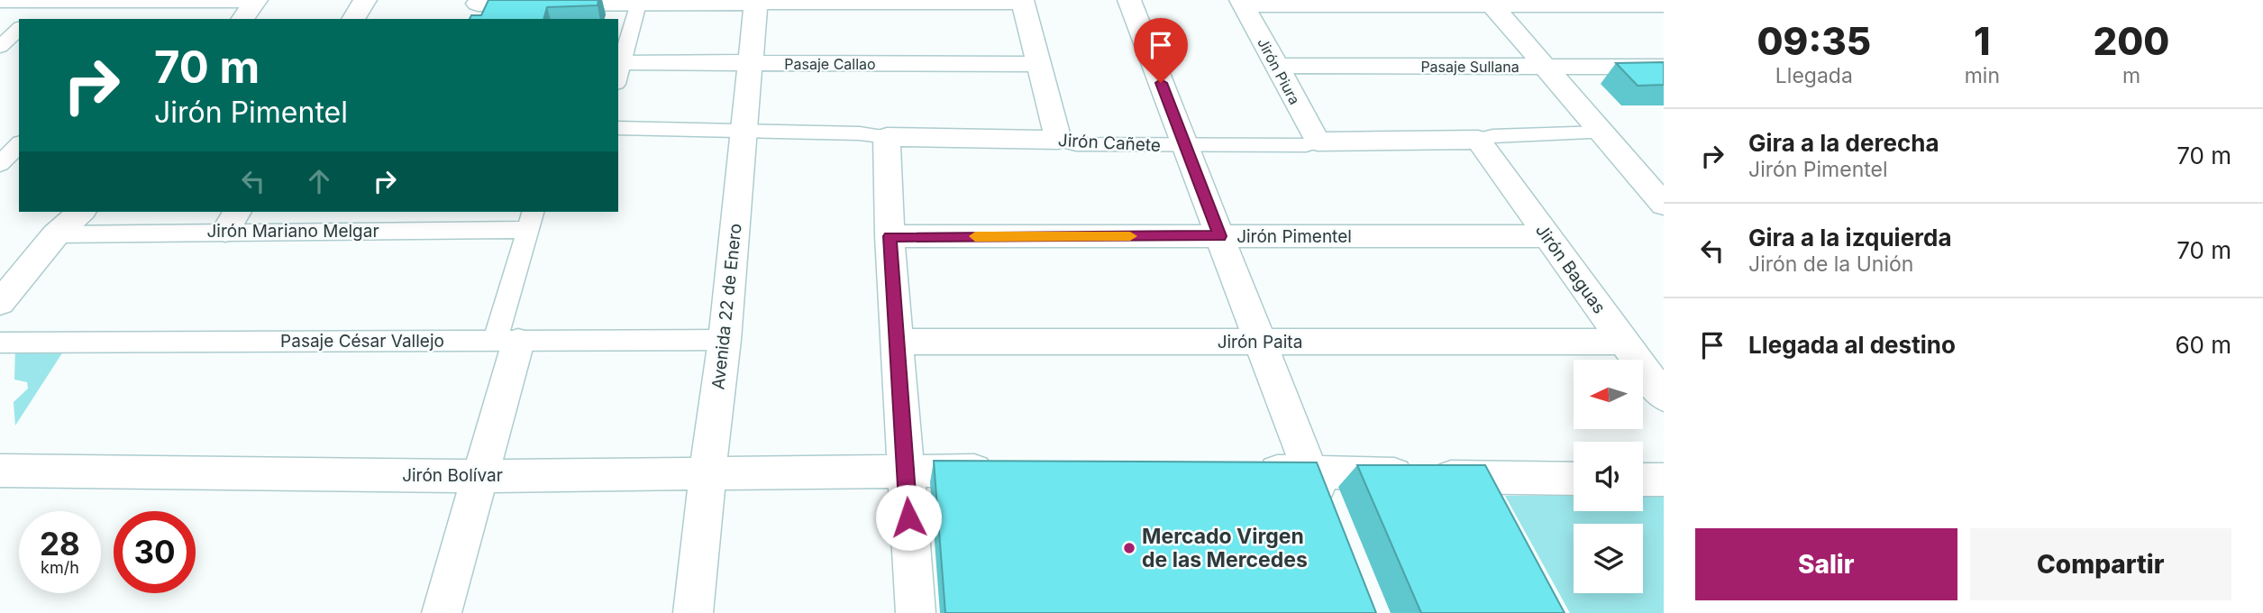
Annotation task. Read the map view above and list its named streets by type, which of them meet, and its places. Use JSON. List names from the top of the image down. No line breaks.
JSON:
{"streets":{"street":["Pasaje Callao","Pasaje Sullana","Jirón Piura","Jirón Cañete","Jirón Mariano Melgar","Jirón Pimentel","Jirón Baguas","Avenida 22 de Enero","Pasaje César Vallejo","Jirón Paita","Jirón Bolívar"]},"crossings":[["Pasaje Callao","Avenida 22 de Enero"],["Pasaje Sullana","Jirón Piura"],["Jirón Piura","Jirón Cañete"],["Jirón Cañete","Jirón Baguas"],["Jirón Cañete","Avenida 22 de Enero"],["Jirón Pimentel","Jirón Baguas"],["Jirón Baguas","Jirón Paita"],["Avenida 22 de Enero","Pasaje César Vallejo"],["Avenida 22 de Enero","Jirón Bolívar"]],"places":["Mercado Virgen de las Mercedes"],"north":"left","page":{"eta":["09:35","Llegada","1","min","200","m"],"turn":["70 m","Jirón Pimentel"],"list":[{"name":"Gira a la derecha","note":"Jirón Pimentel","value":"70 m"},{"name":"Gira a la izquierda","note":"Jirón de la Unión","value":"70 m"},{"name":"Llegada al destino","value":"60 m"}],"speed":"28 km/h","limit":"30","buttons":["Salir","Compartir"]}}
